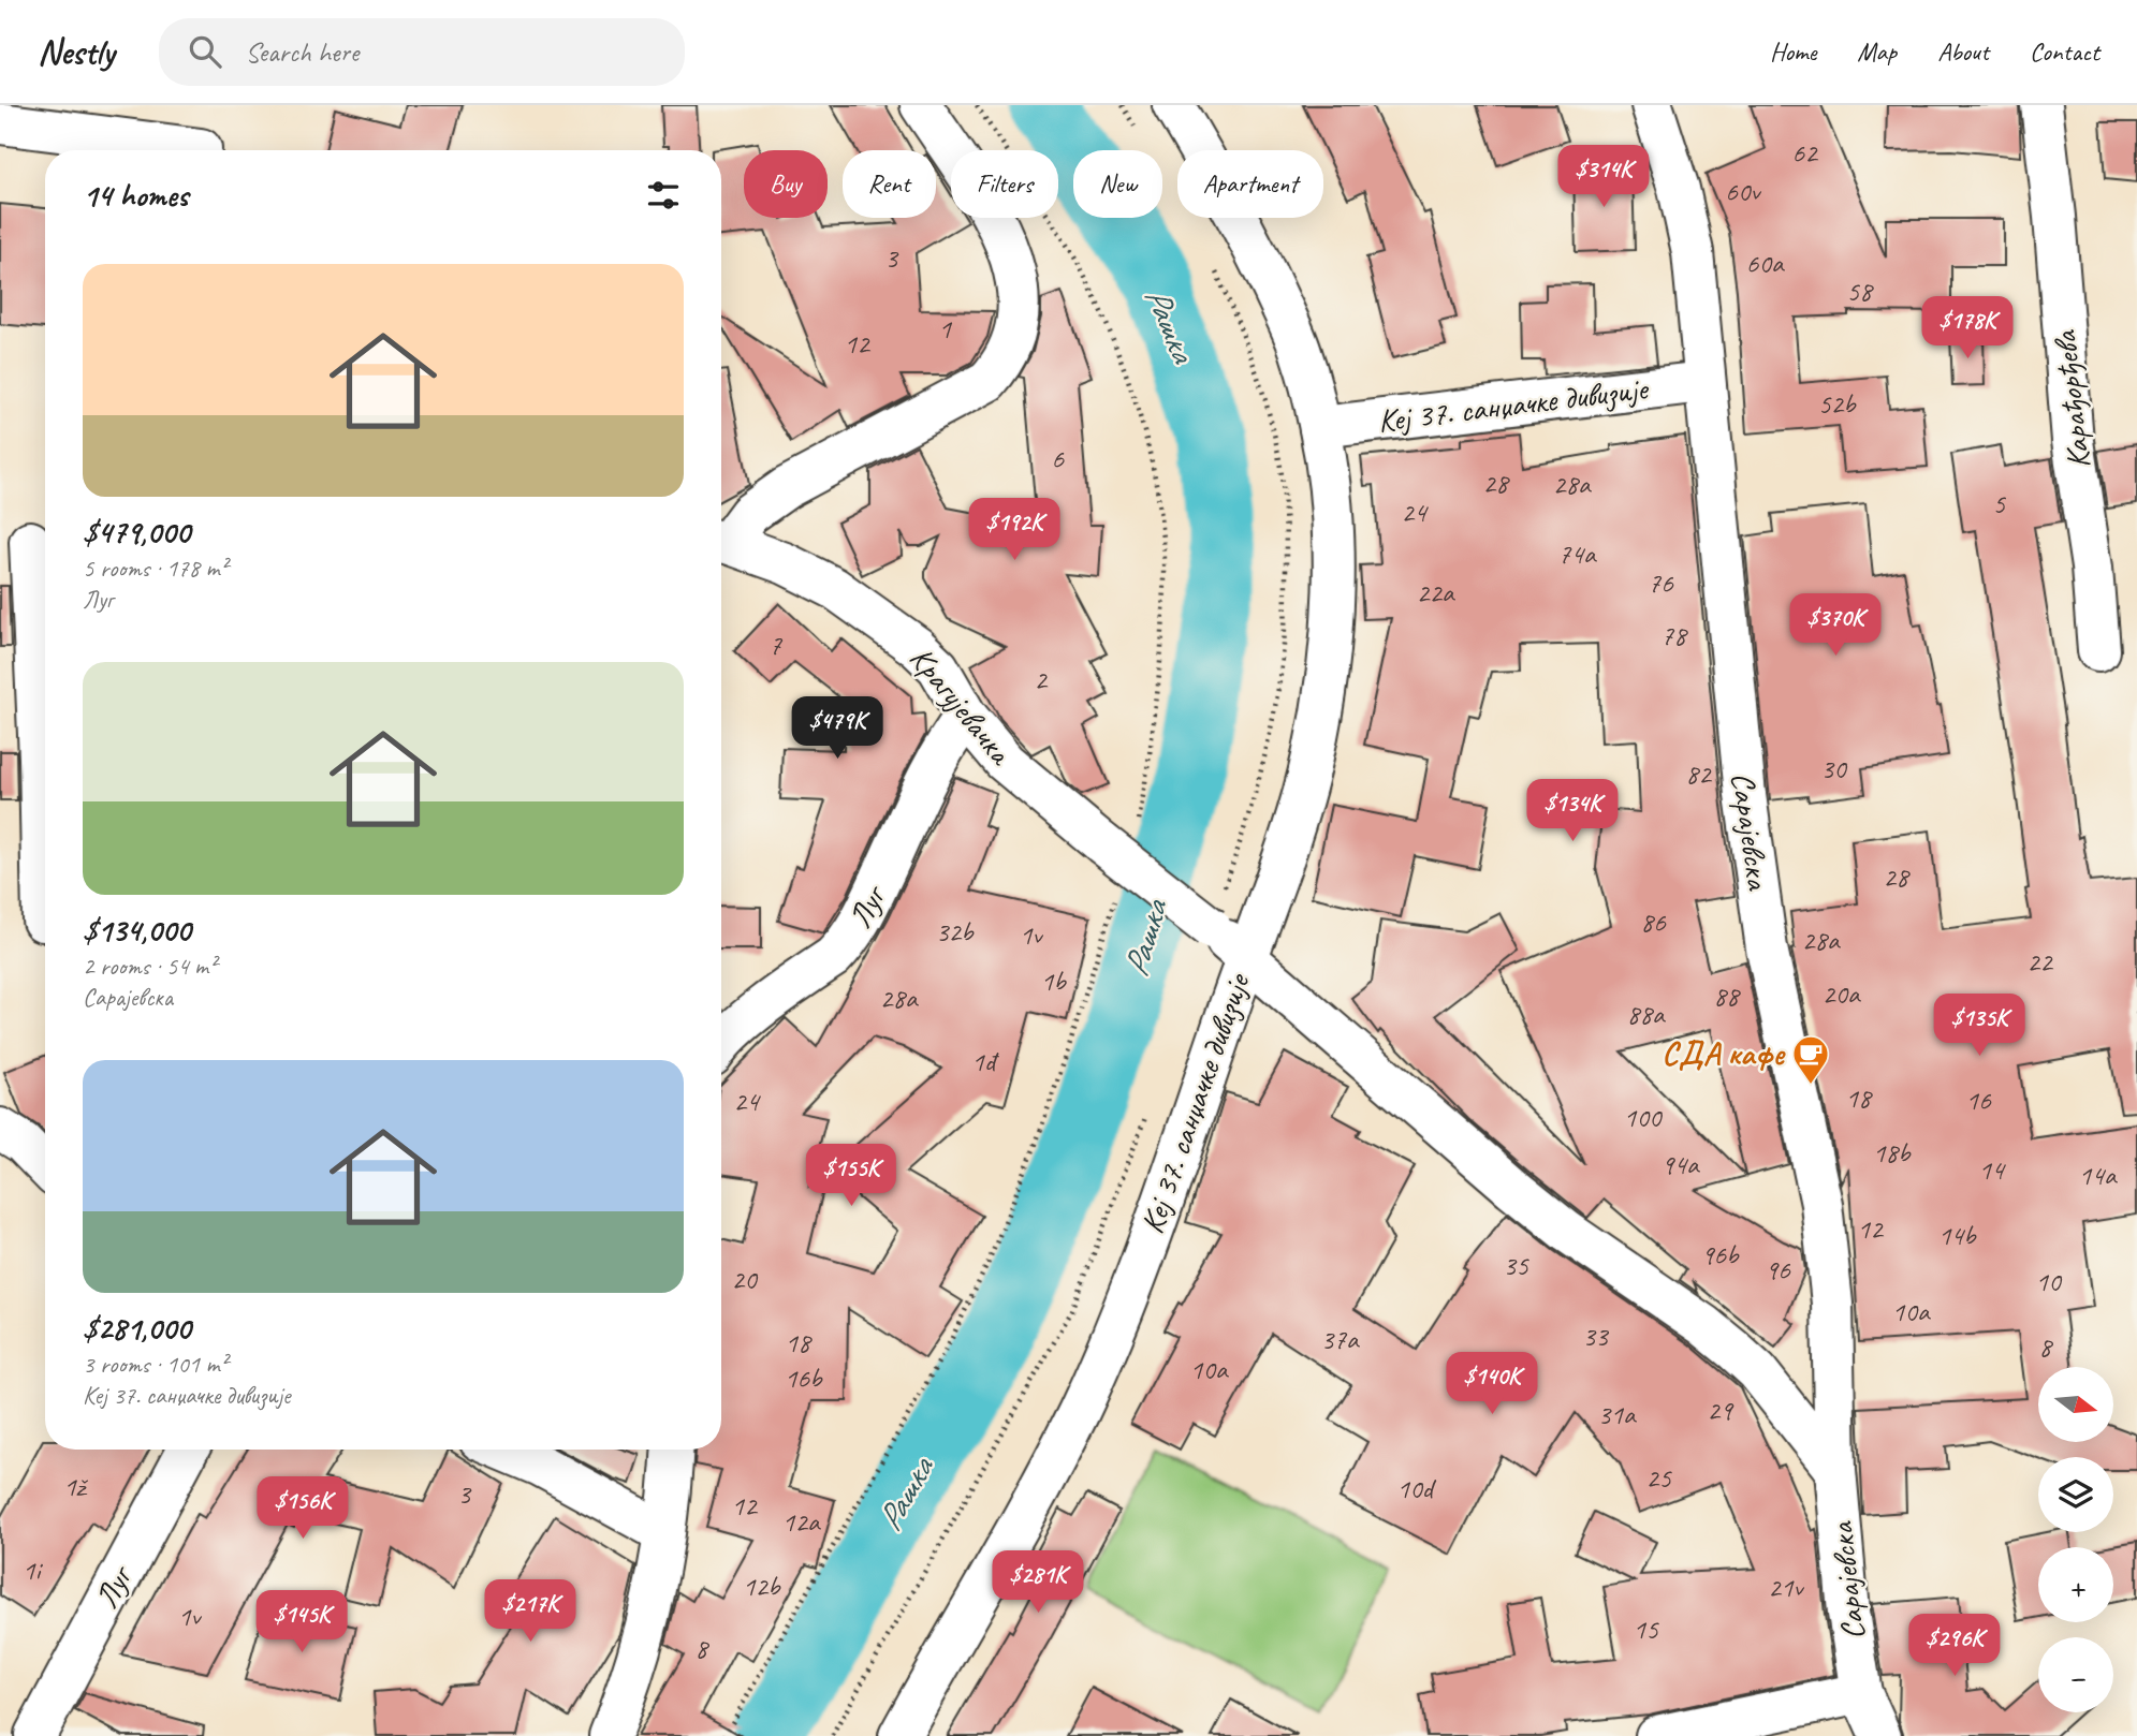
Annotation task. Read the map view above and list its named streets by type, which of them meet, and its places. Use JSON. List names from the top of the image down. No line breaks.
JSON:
{"streets":{"street":["Карађорђева","Кеј 37. санџачке дивизије","Крагујевачка","Сарајевска","Луг"]},"crossings":[["Кеј 37. санџачке дивизије","Крагујевачка"],["Кеј 37. санџачке дивизије","Сарајевска"],["Крагујевачка","Луг"]],"water":["Рашка"],"places":{"cafe":["СДА кафе"]},"house_numbers":["62","60v","3","60a","58","1","12","52b","6","28","28a","5","24","74a","76","22a","78","7","2","30","82","28","86","32b","1v","28a","22","1b","20a","88","28a","88a","1đ","18","16","24","100","18b","94a","14","14a","12","14b","96b","35","96","20","10","10a","33","37a","18","8","10a","16b","29","31a","25","1ž","10d","3","12","12a","1i","12b","21v","1v","15","8"],"north":"right","page":{"header":"Nestly","search":"Search here","nav":["Home","Map","About","Contact"],"price":["$314K","$178K","$192K","$370K","$479K","$134K","$135K","$155K","$140K","$156K","$281K","$217K","$145K","$296K"],"chip":["Buy","Rent","Filters","New","Apartment"],"heading":"14 homes","list":[{"name":"$479,000","note":"5 rooms · 178 m² · Луг"},{"name":"$134,000","note":"2 rooms · 54 m² · Сарајевска"},{"name":"$281,000","note":"3 rooms · 101 m² · Кеј 37. санџачке дивизије"}],"map_buttons":["+","−"]}}
